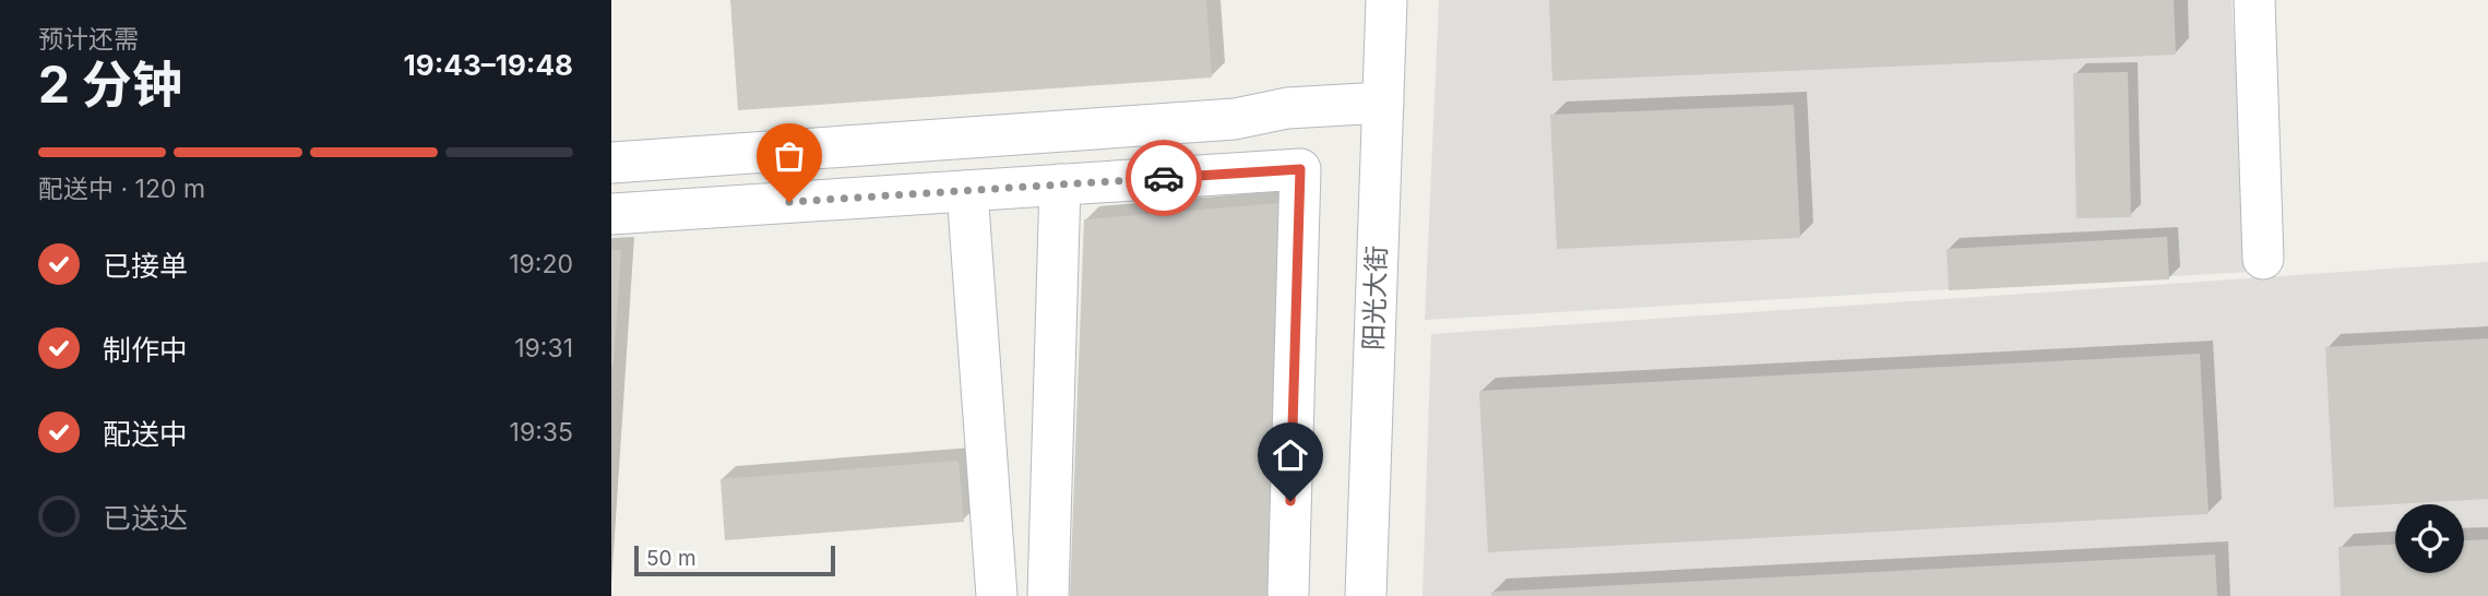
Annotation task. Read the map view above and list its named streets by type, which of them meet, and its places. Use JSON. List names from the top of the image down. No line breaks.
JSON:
{"streets":{"street":["阳光大街"]},"scale_bar":"50 m","page":{"heading":["2 分钟","预计还需","19:43–19:48"],"bar":"配送中 · 120 m","list":[["已接单","19:20"],["制作中","19:31"],["配送中","19:35"],"已送达"],"scale":"50 m"}}
